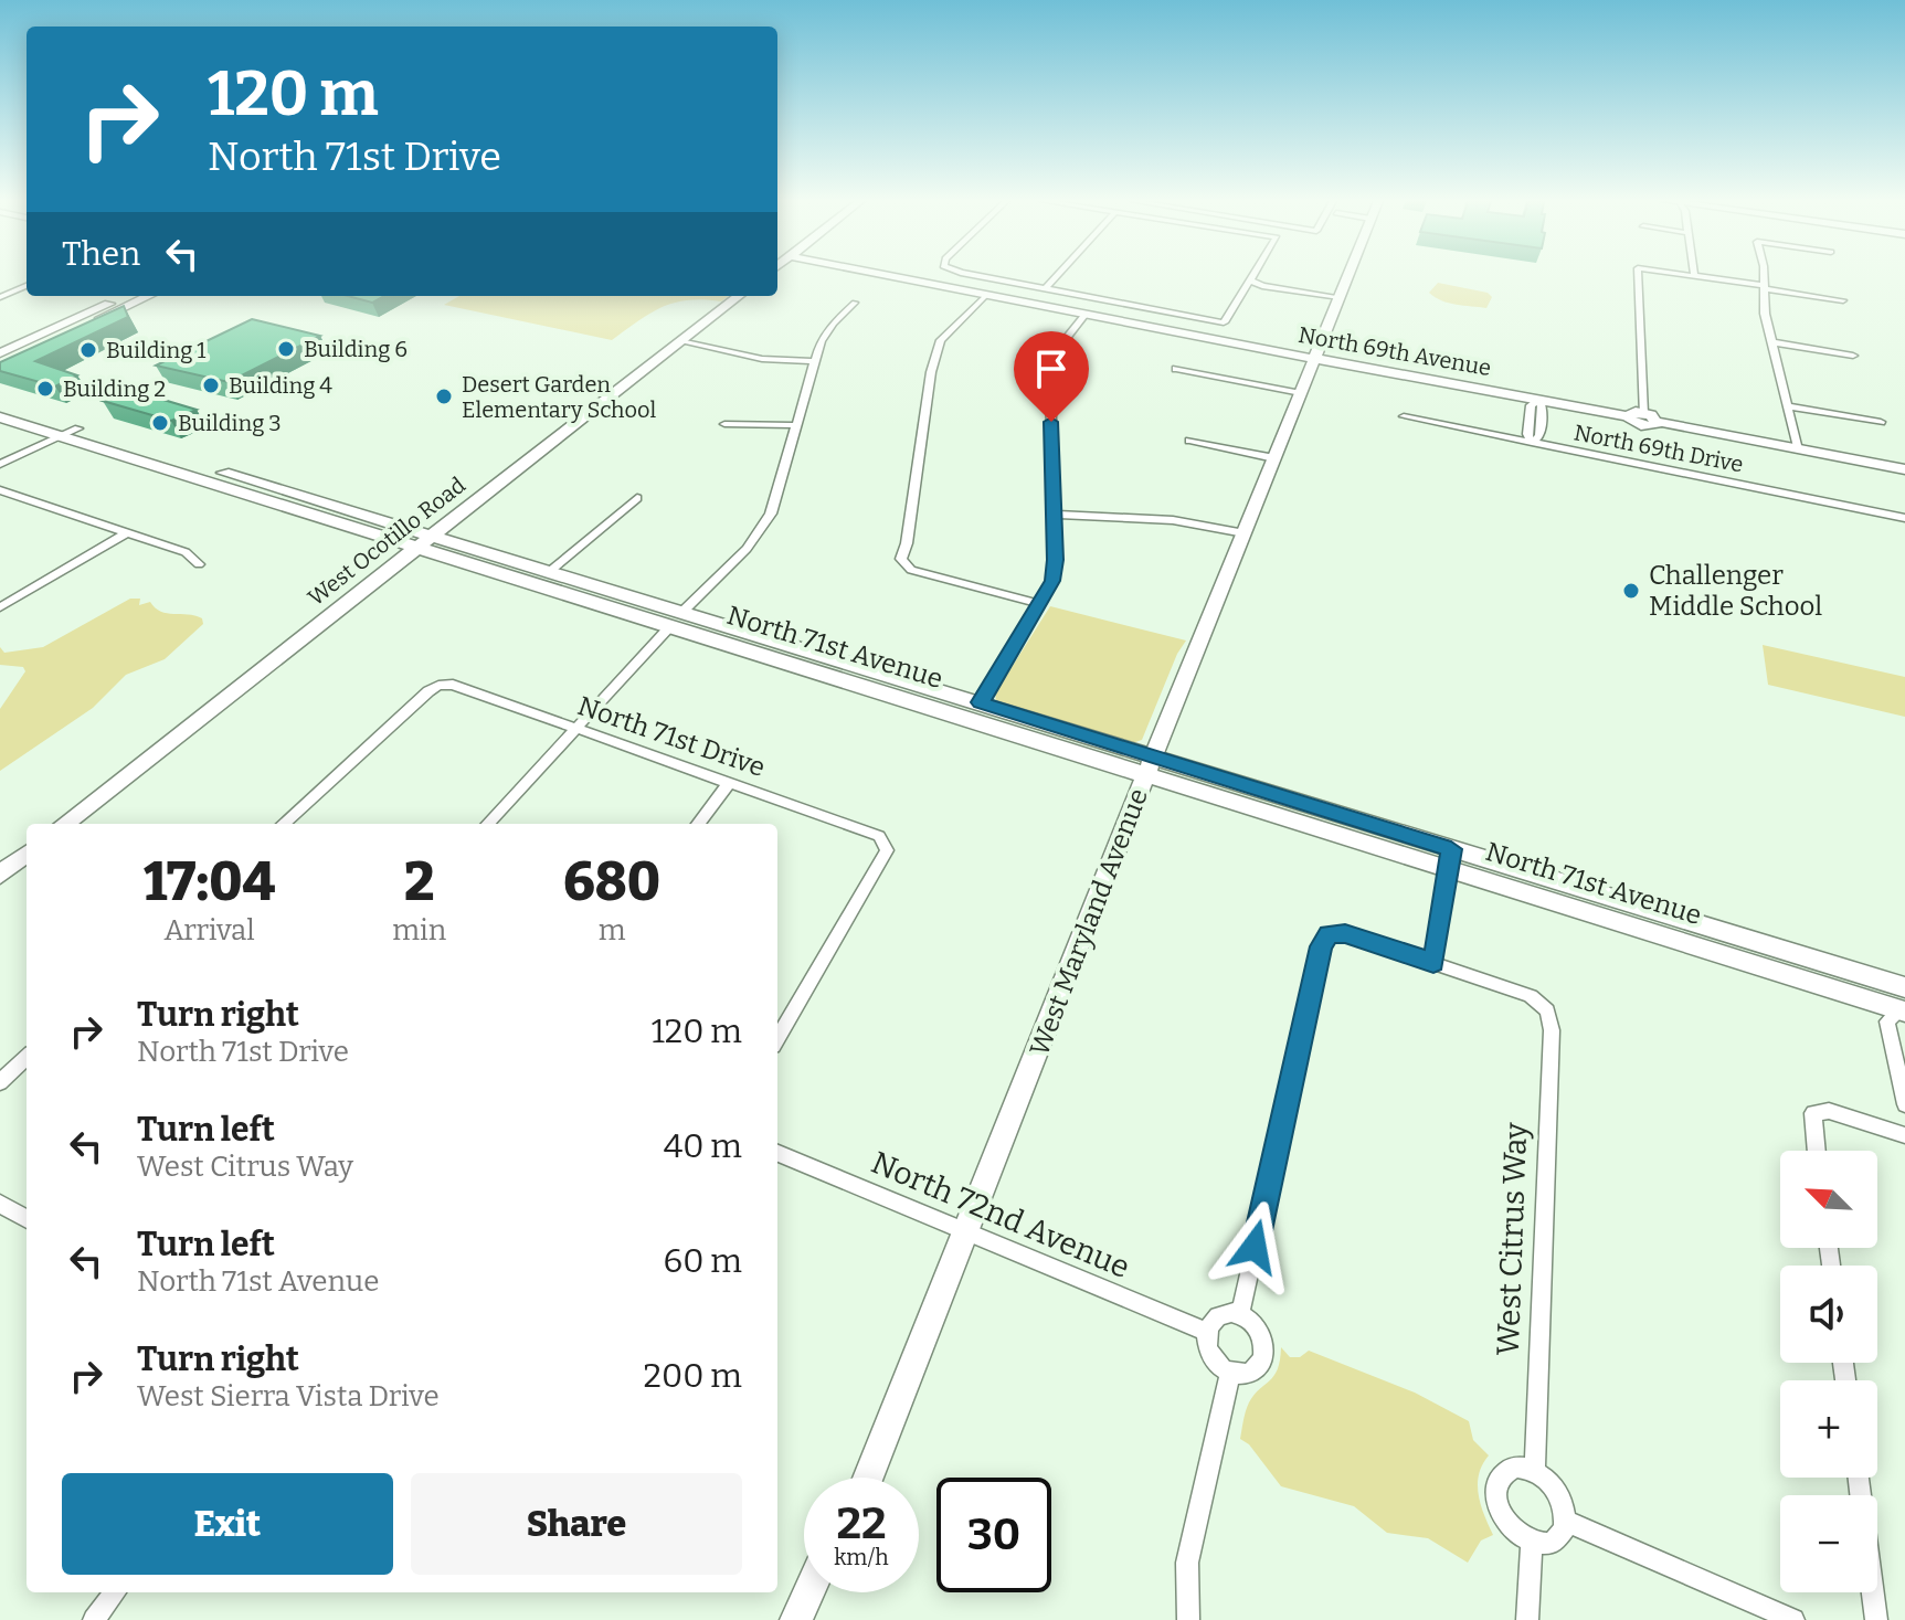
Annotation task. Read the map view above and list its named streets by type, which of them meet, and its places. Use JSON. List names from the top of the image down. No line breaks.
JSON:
{"streets":{"street":["North 69th Avenue","North 69th Drive","West Ocotillo Road","North 71st Avenue","North 71st Drive","West Maryland Avenue","North 72nd Avenue","West Citrus Way"]},"crossings":[["North 69th Avenue","West Maryland Avenue"],["West Ocotillo Road","North 71st Avenue"],["North 71st Avenue","West Maryland Avenue"],["West Maryland Avenue","North 72nd Avenue"]],"places":["Building 6","Building 1","Building 4","Building 2","Desert Garden Elementary School","Building 3","Challenger Middle School"],"north":"top left","page":{"turn":["120 m","North 71st Drive"],"then":"Then","eta":["17:04","Arrival","2","min","680","m"],"list":[{"name":"Turn right","note":"North 71st Drive","value":"120 m"},{"name":"Turn left","note":"West Citrus Way","value":"40 m"},{"name":"Turn left","note":"North 71st Avenue","value":"60 m"},{"name":"Turn right","note":"West Sierra Vista Drive","value":"200 m"}],"map_buttons":["+","−"],"buttons":["Exit","Share"],"speed":"22 km/h","limit":"30"}}
